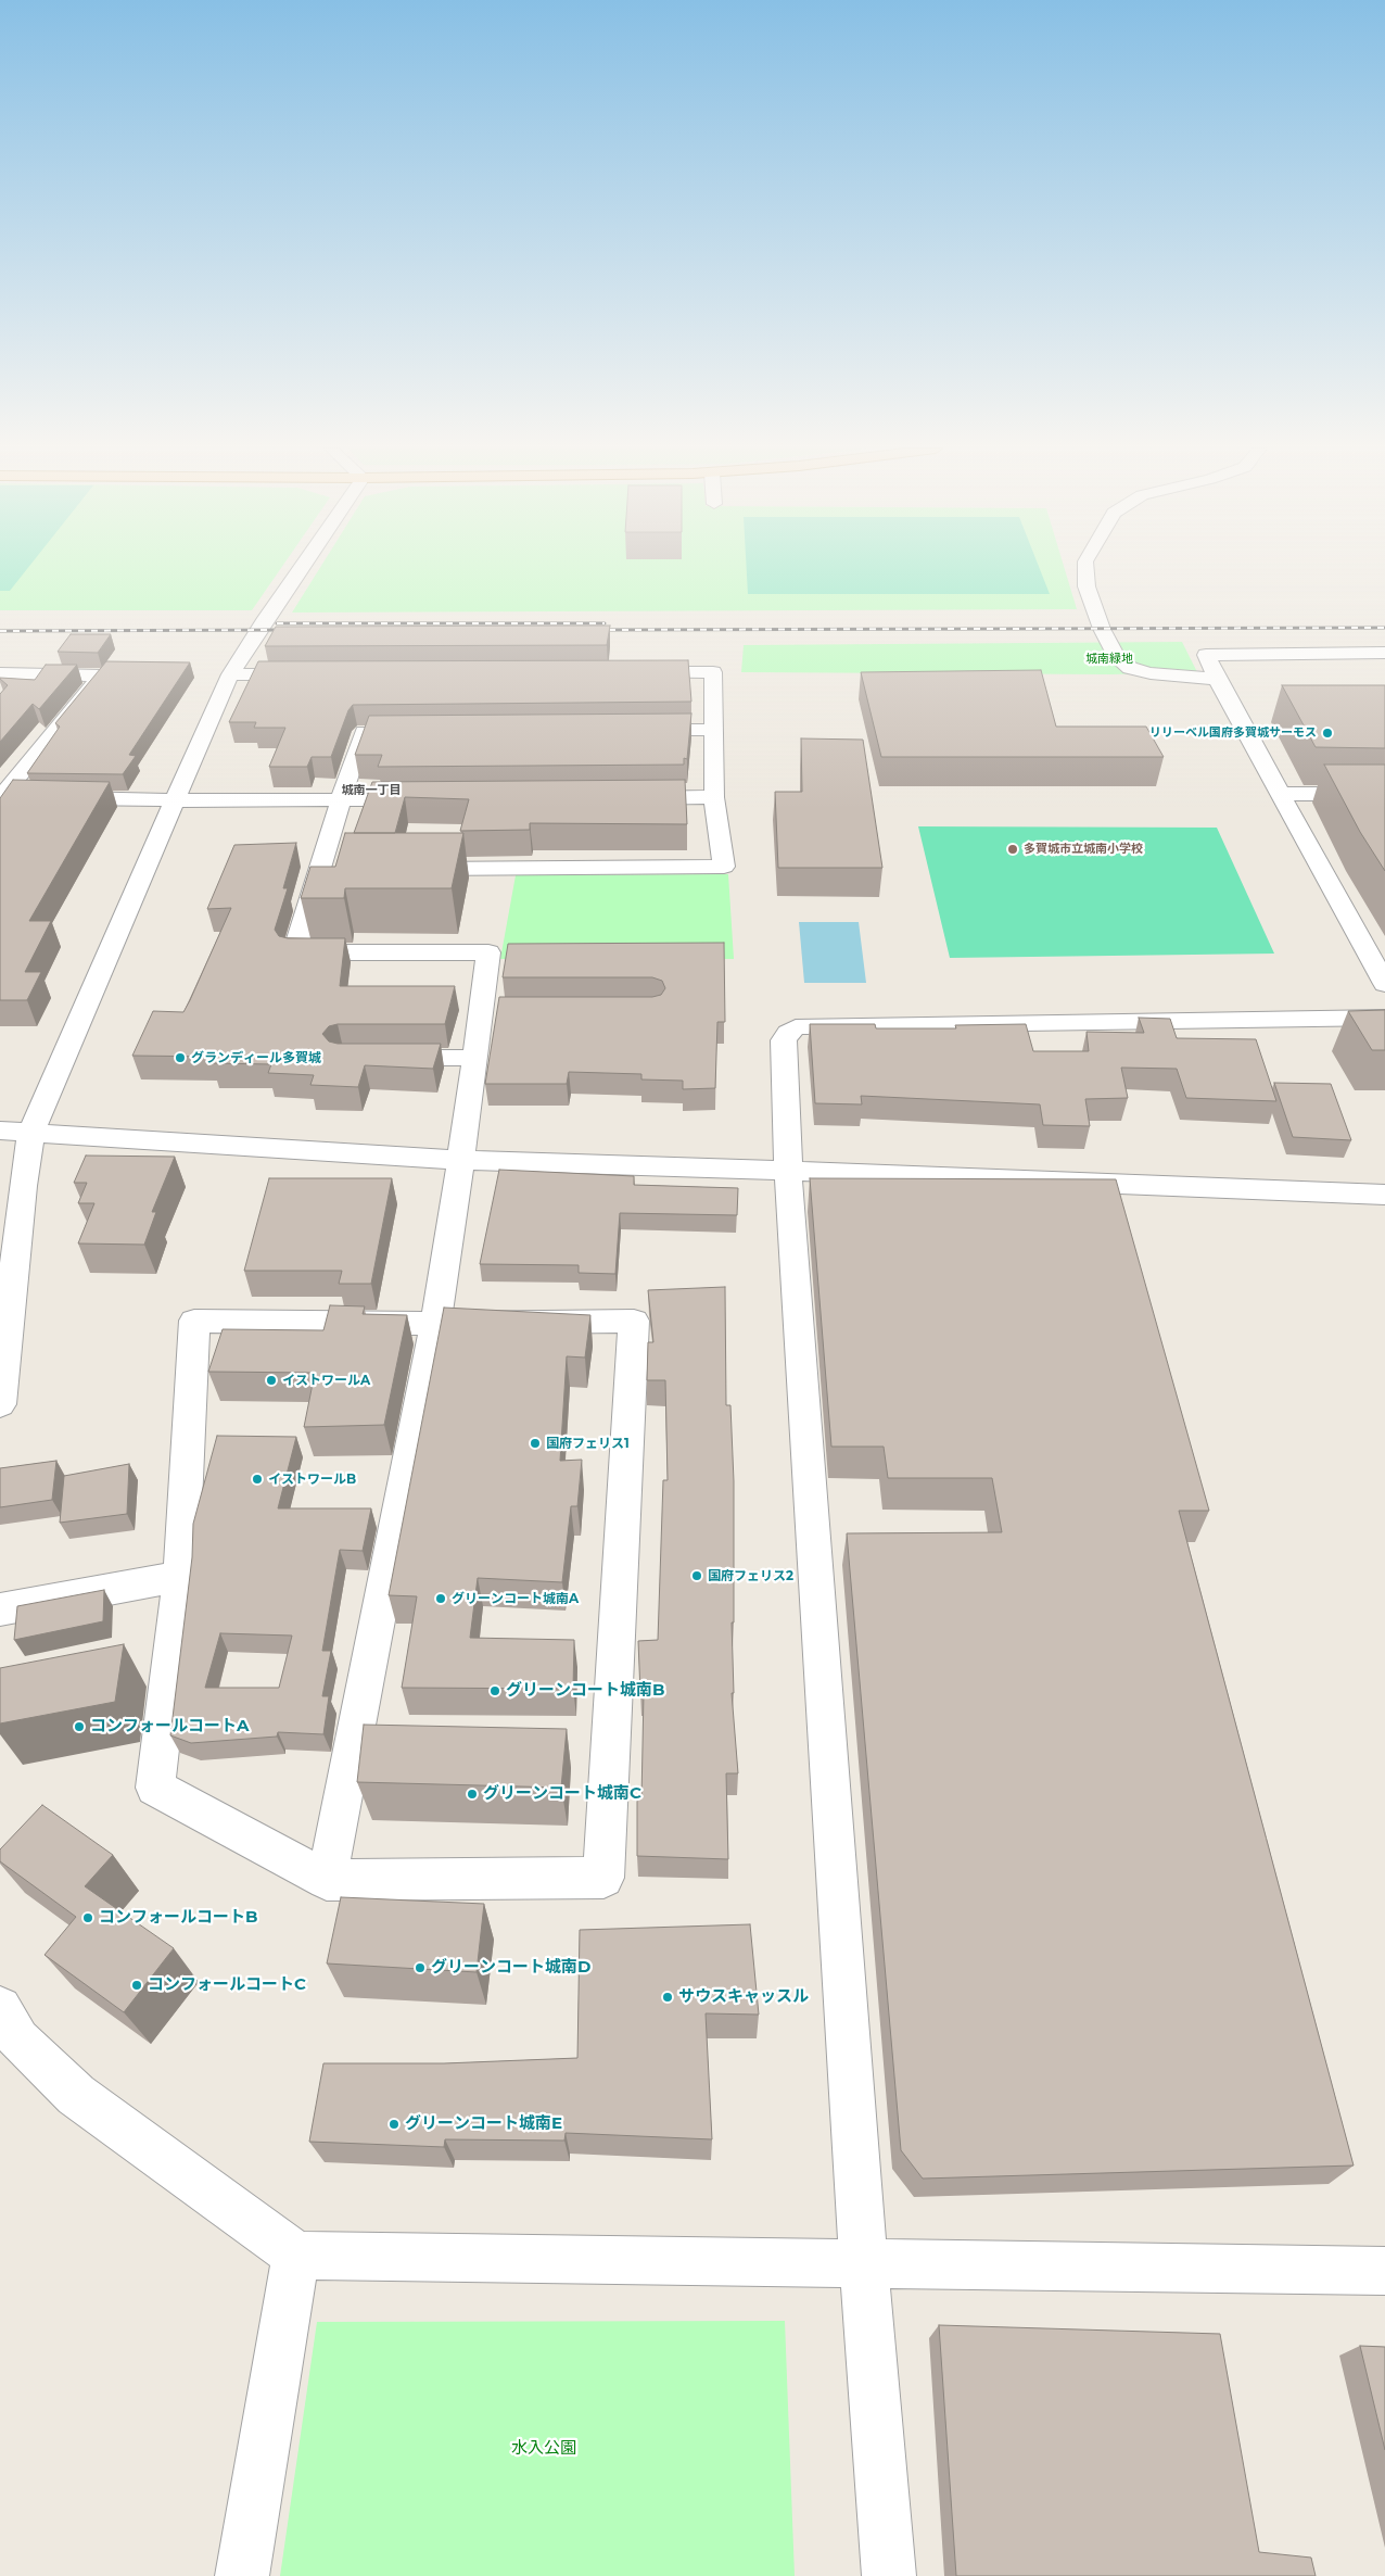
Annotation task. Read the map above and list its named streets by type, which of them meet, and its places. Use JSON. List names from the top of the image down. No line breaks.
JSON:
{"districts":["城南一丁目"],"parks":["城南緑地","水入公園"],"places":["リリーベル国府多賀城サーモス","多賀城市立城南小学校","グランディール多賀城","イストワールA","国府フェリス1","イストワールB","国府フェリス2","グリーンコート城南A","グリーンコート城南B","コンフォールコートA","グリーンコート城南C","コンフォールコートB","グリーンコート城南D","コンフォールコートC","サウスキャッスル","グリーンコート城南E"]}
